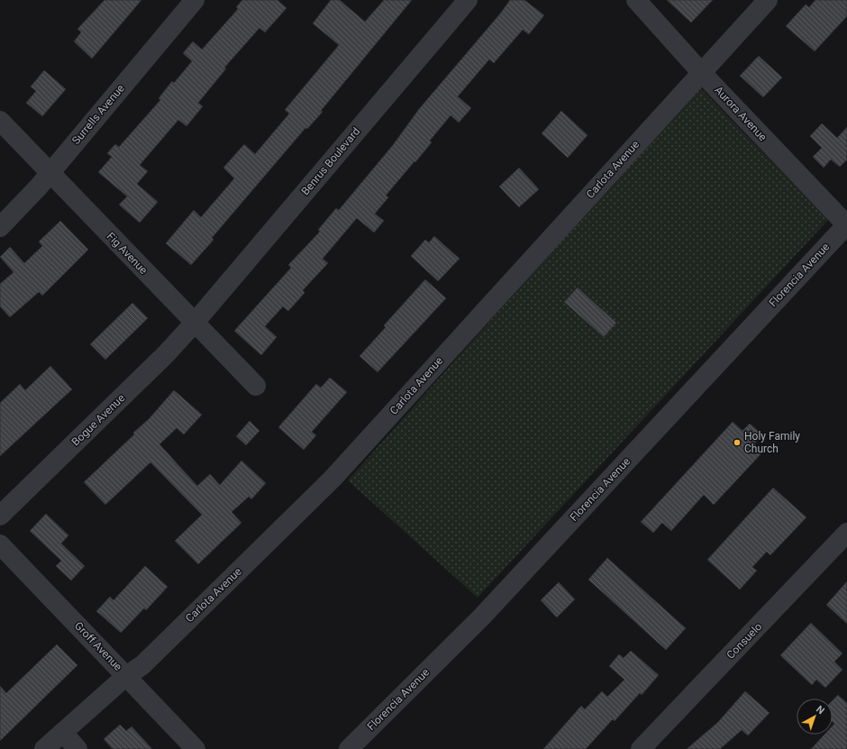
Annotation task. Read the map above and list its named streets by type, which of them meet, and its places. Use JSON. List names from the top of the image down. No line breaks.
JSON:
{"streets":{"street":["Aurora Avenue","Surrells Avenue","Benrus Boulevard","Carlota Avenue","Fig Avenue","Florencia Avenue","Bogue Avenue","Consuelo","Groff Avenue"]},"crossings":[["Aurora Avenue","Carlota Avenue"],["Aurora Avenue","Florencia Avenue"],["Surrells Avenue","Fig Avenue"],["Benrus Boulevard","Fig Avenue"],["Benrus Boulevard","Bogue Avenue"],["Carlota Avenue","Groff Avenue"],["Fig Avenue","Bogue Avenue"]],"places":["Holy Family Church"],"north":"top right"}
